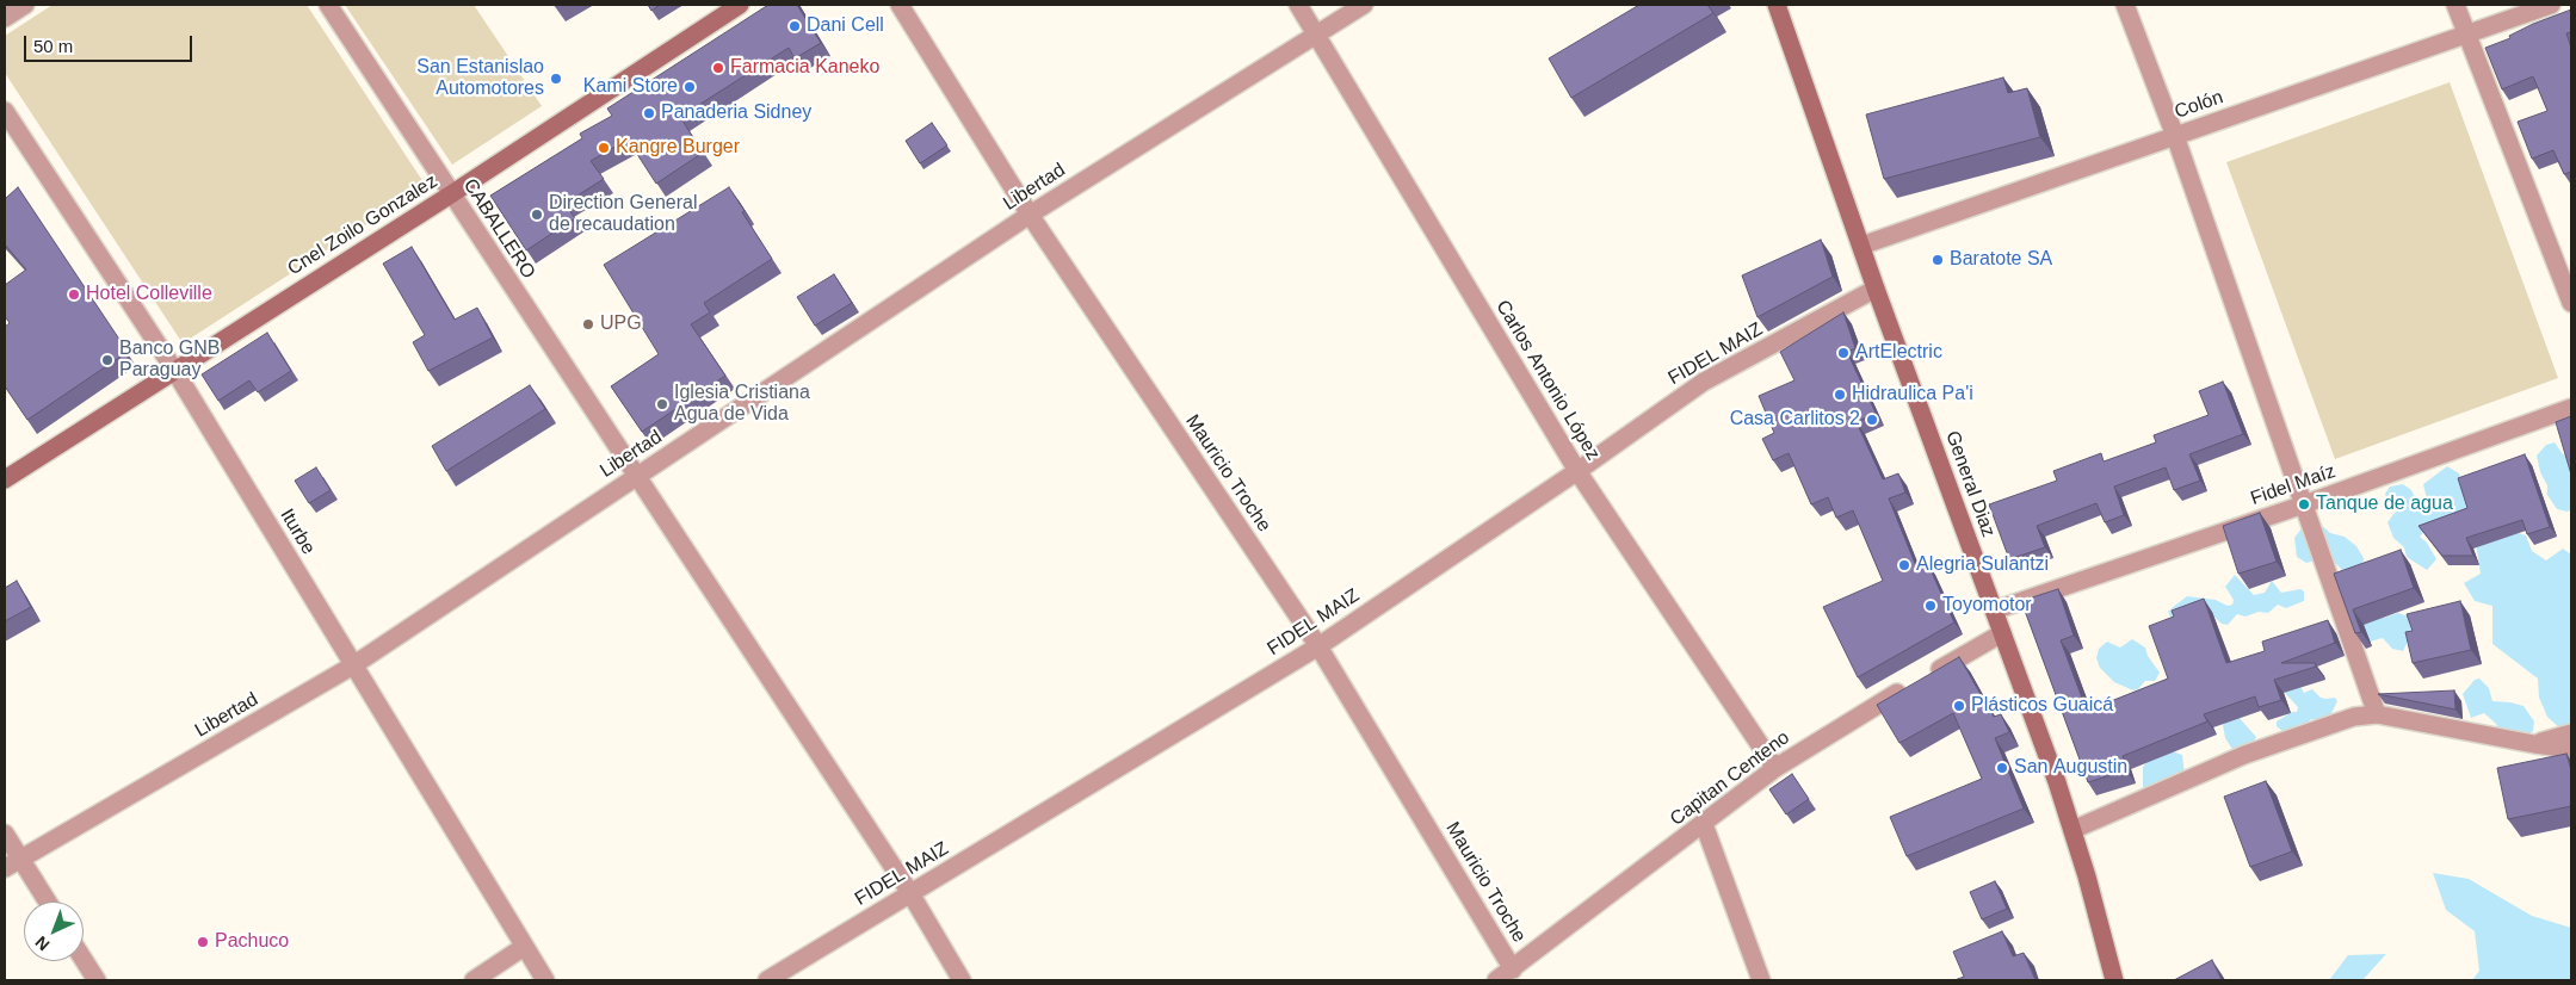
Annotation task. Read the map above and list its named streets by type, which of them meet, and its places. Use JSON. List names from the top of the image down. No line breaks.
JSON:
{"streets":{"main road":["Cnel Zoilo Gonzalez","General Diaz"],"street":["Colón","Libertad","CABALLERO","FIDEL MAIZ","Carlos Antonio López","Mauricio Troche","Fidel Maíz","Iturbe","Capitan Centeno"]},"crossings":[["Colón","General Diaz"],["Libertad","CABALLERO"],["Libertad","Carlos Antonio López"],["Libertad","Mauricio Troche"],["Libertad","Iturbe"],["Cnel Zoilo Gonzalez","CABALLERO"],["Cnel Zoilo Gonzalez","Iturbe"],["CABALLERO","FIDEL MAIZ"],["FIDEL MAIZ","Carlos Antonio López"],["FIDEL MAIZ","Mauricio Troche"],["FIDEL MAIZ","General Diaz"],["Carlos Antonio López","Capitan Centeno"],["Mauricio Troche","Capitan Centeno"],["General Diaz","Fidel Maíz"],["General Diaz","Capitan Centeno"]],"places":["Dani Cell","Farmacia Kaneko","San Estanislao Automotores","Kami Store","Panaderia Sidney","Kangre Burger","Direction General de recaudation","Baratote SA","Hotel Colleville","UPG","ArtElectric","Banco GNB Paraguay","Hidraulica Pa'i","Iglesia Cristiana Agua de Vida","Casa Carlitos 2","Tanque de agua","Alegria Sulantzi","Toyomotor","Plásticos Guaicá","San Augustin","Pachuco"],"scale_bar":"50 m","north":"bottom left"}
